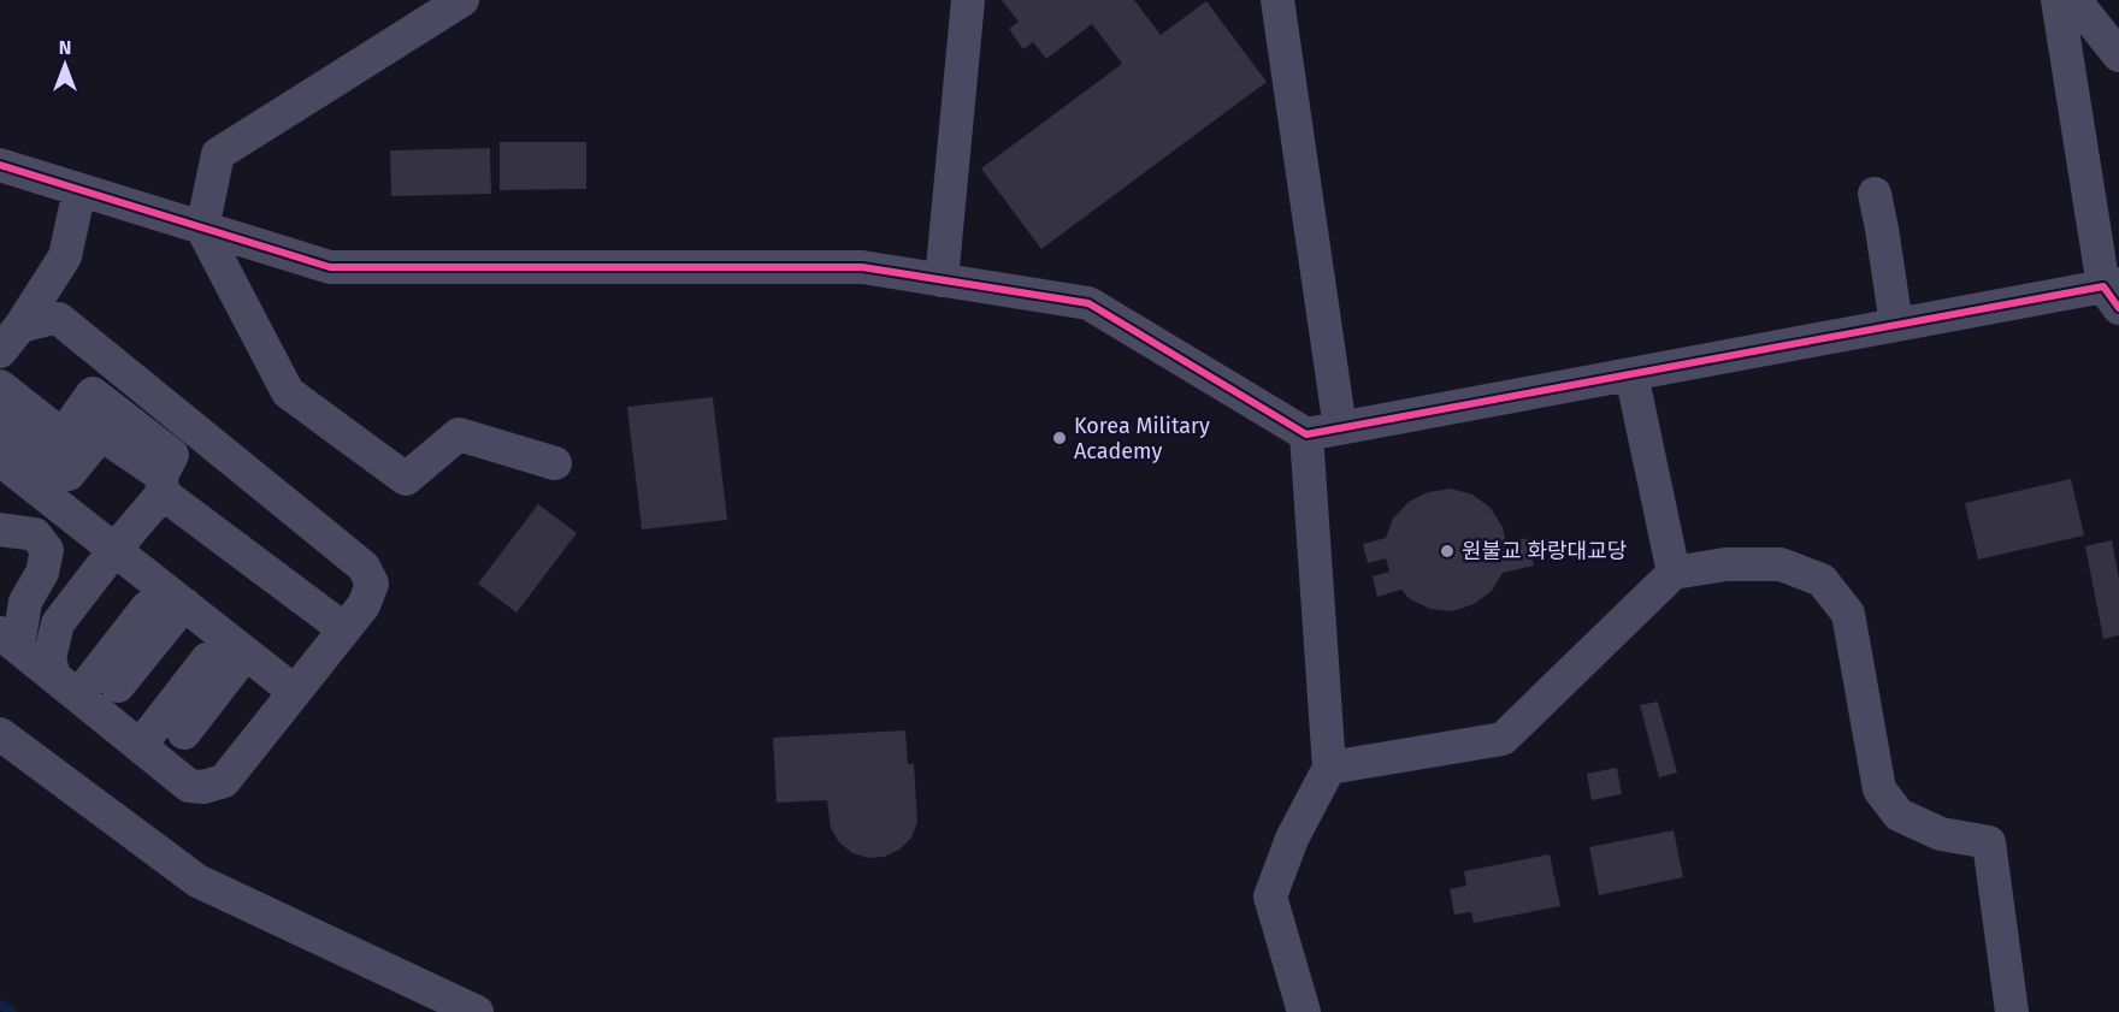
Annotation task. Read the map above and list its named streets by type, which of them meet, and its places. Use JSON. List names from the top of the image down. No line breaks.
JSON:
{"places":["Korea Military Academy","원불교 화랑대교당"],"north":"top"}
